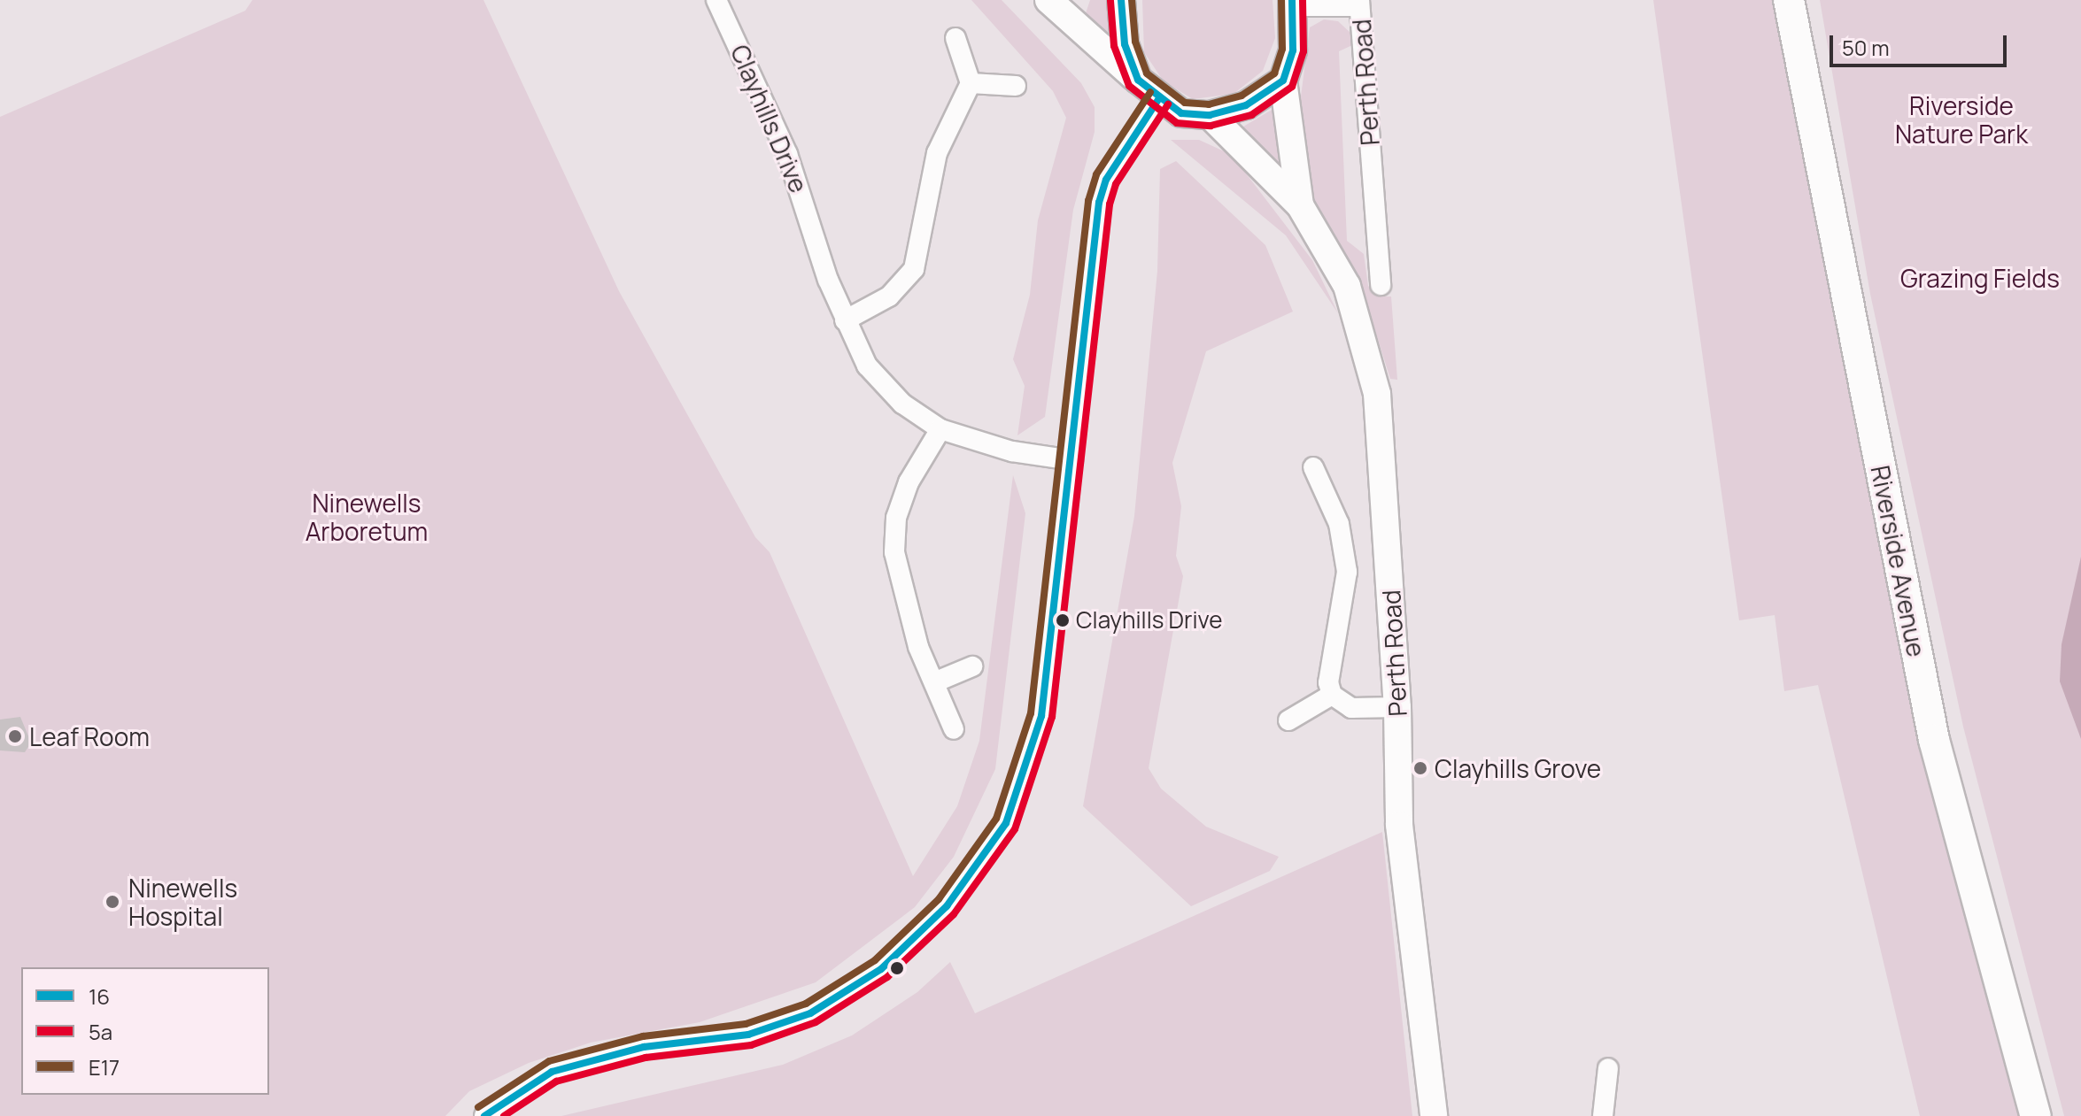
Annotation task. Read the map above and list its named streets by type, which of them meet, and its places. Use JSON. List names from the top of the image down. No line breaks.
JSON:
{"streets":{"main road":["Riverside Avenue"],"street":["Perth Road","Clayhills Drive"]},"parks":["Riverside Nature Park","Grazing Fields","Ninewells Arboretum"],"places":["Clayhills Drive","Leaf Room","Clayhills Grove","Ninewells Hospital"],"lines":["transit line 16","transit line 5a","transit line E17"],"legend":["16","5a","E17"],"scale_bar":"50 m"}
